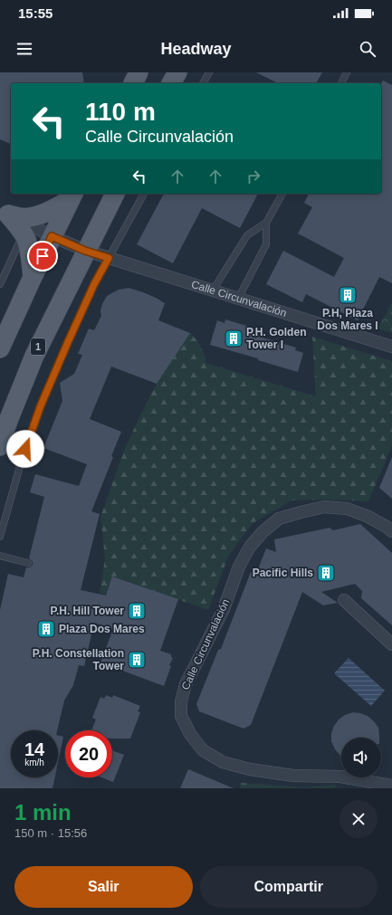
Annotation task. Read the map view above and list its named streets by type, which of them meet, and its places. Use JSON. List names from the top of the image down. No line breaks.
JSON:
{"streets":{"main road":["1"],"street":["Calle Circunvalación"]},"crossings":[["Calle Circunvalación","1"]],"places":{"building":["P.H, Plaza Dos Mares I","P.H. Golden Tower I","Pacific Hills","P.H. Hill Tower","Plaza Dos Mares","P.H. Constellation Tower"]},"page":{"status":"15:55","header":"Headway","turn":["110 m","Calle Circunvalación"],"speed":"14 km/h","limit":"20","heading":["1 min","150 m · 15:56"],"buttons":["Salir","Compartir"]}}
